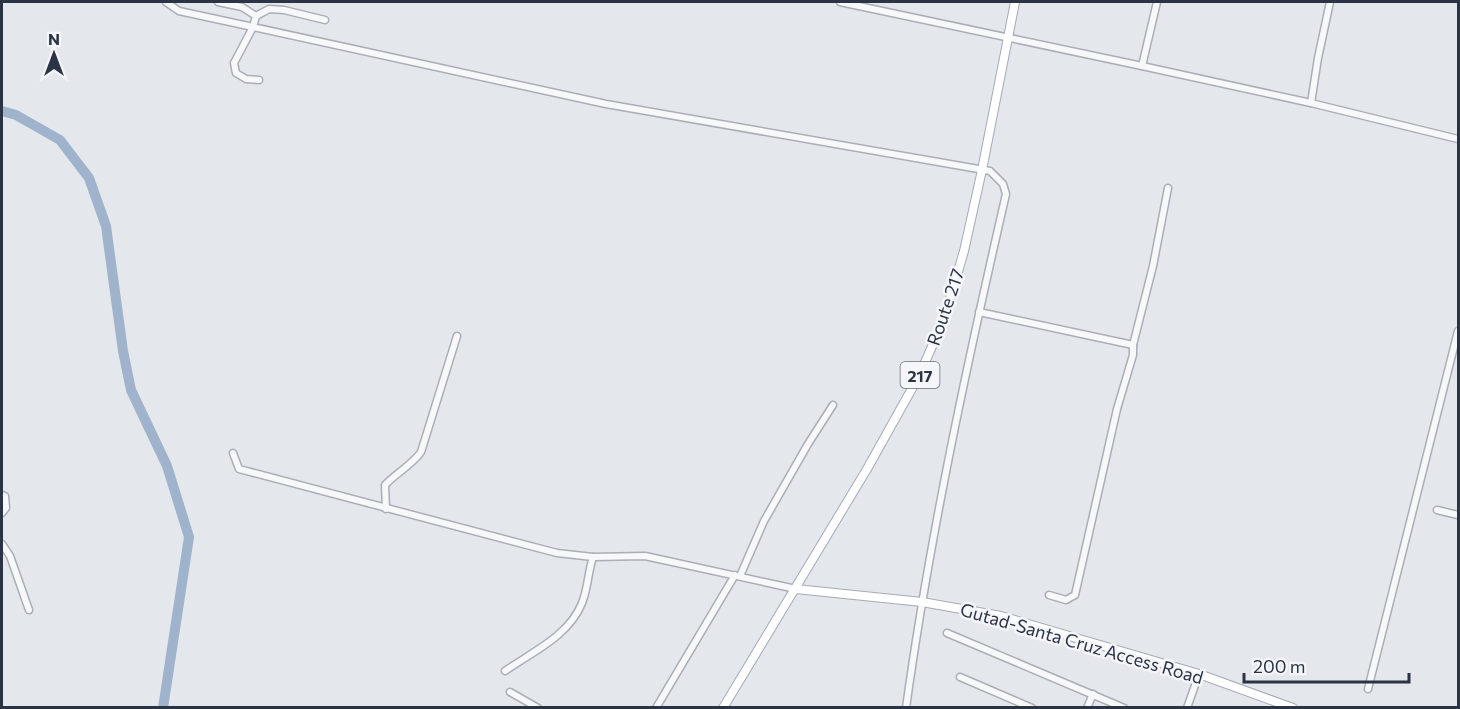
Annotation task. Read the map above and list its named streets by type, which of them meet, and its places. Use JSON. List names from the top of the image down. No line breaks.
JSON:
{"streets":{"main road":["Route 217","217","Gutad-Santa Cruz Access Road"]},"crossings":[["Route 217","Gutad-Santa Cruz Access Road"]],"scale_bar":"200 m","north":"top"}
